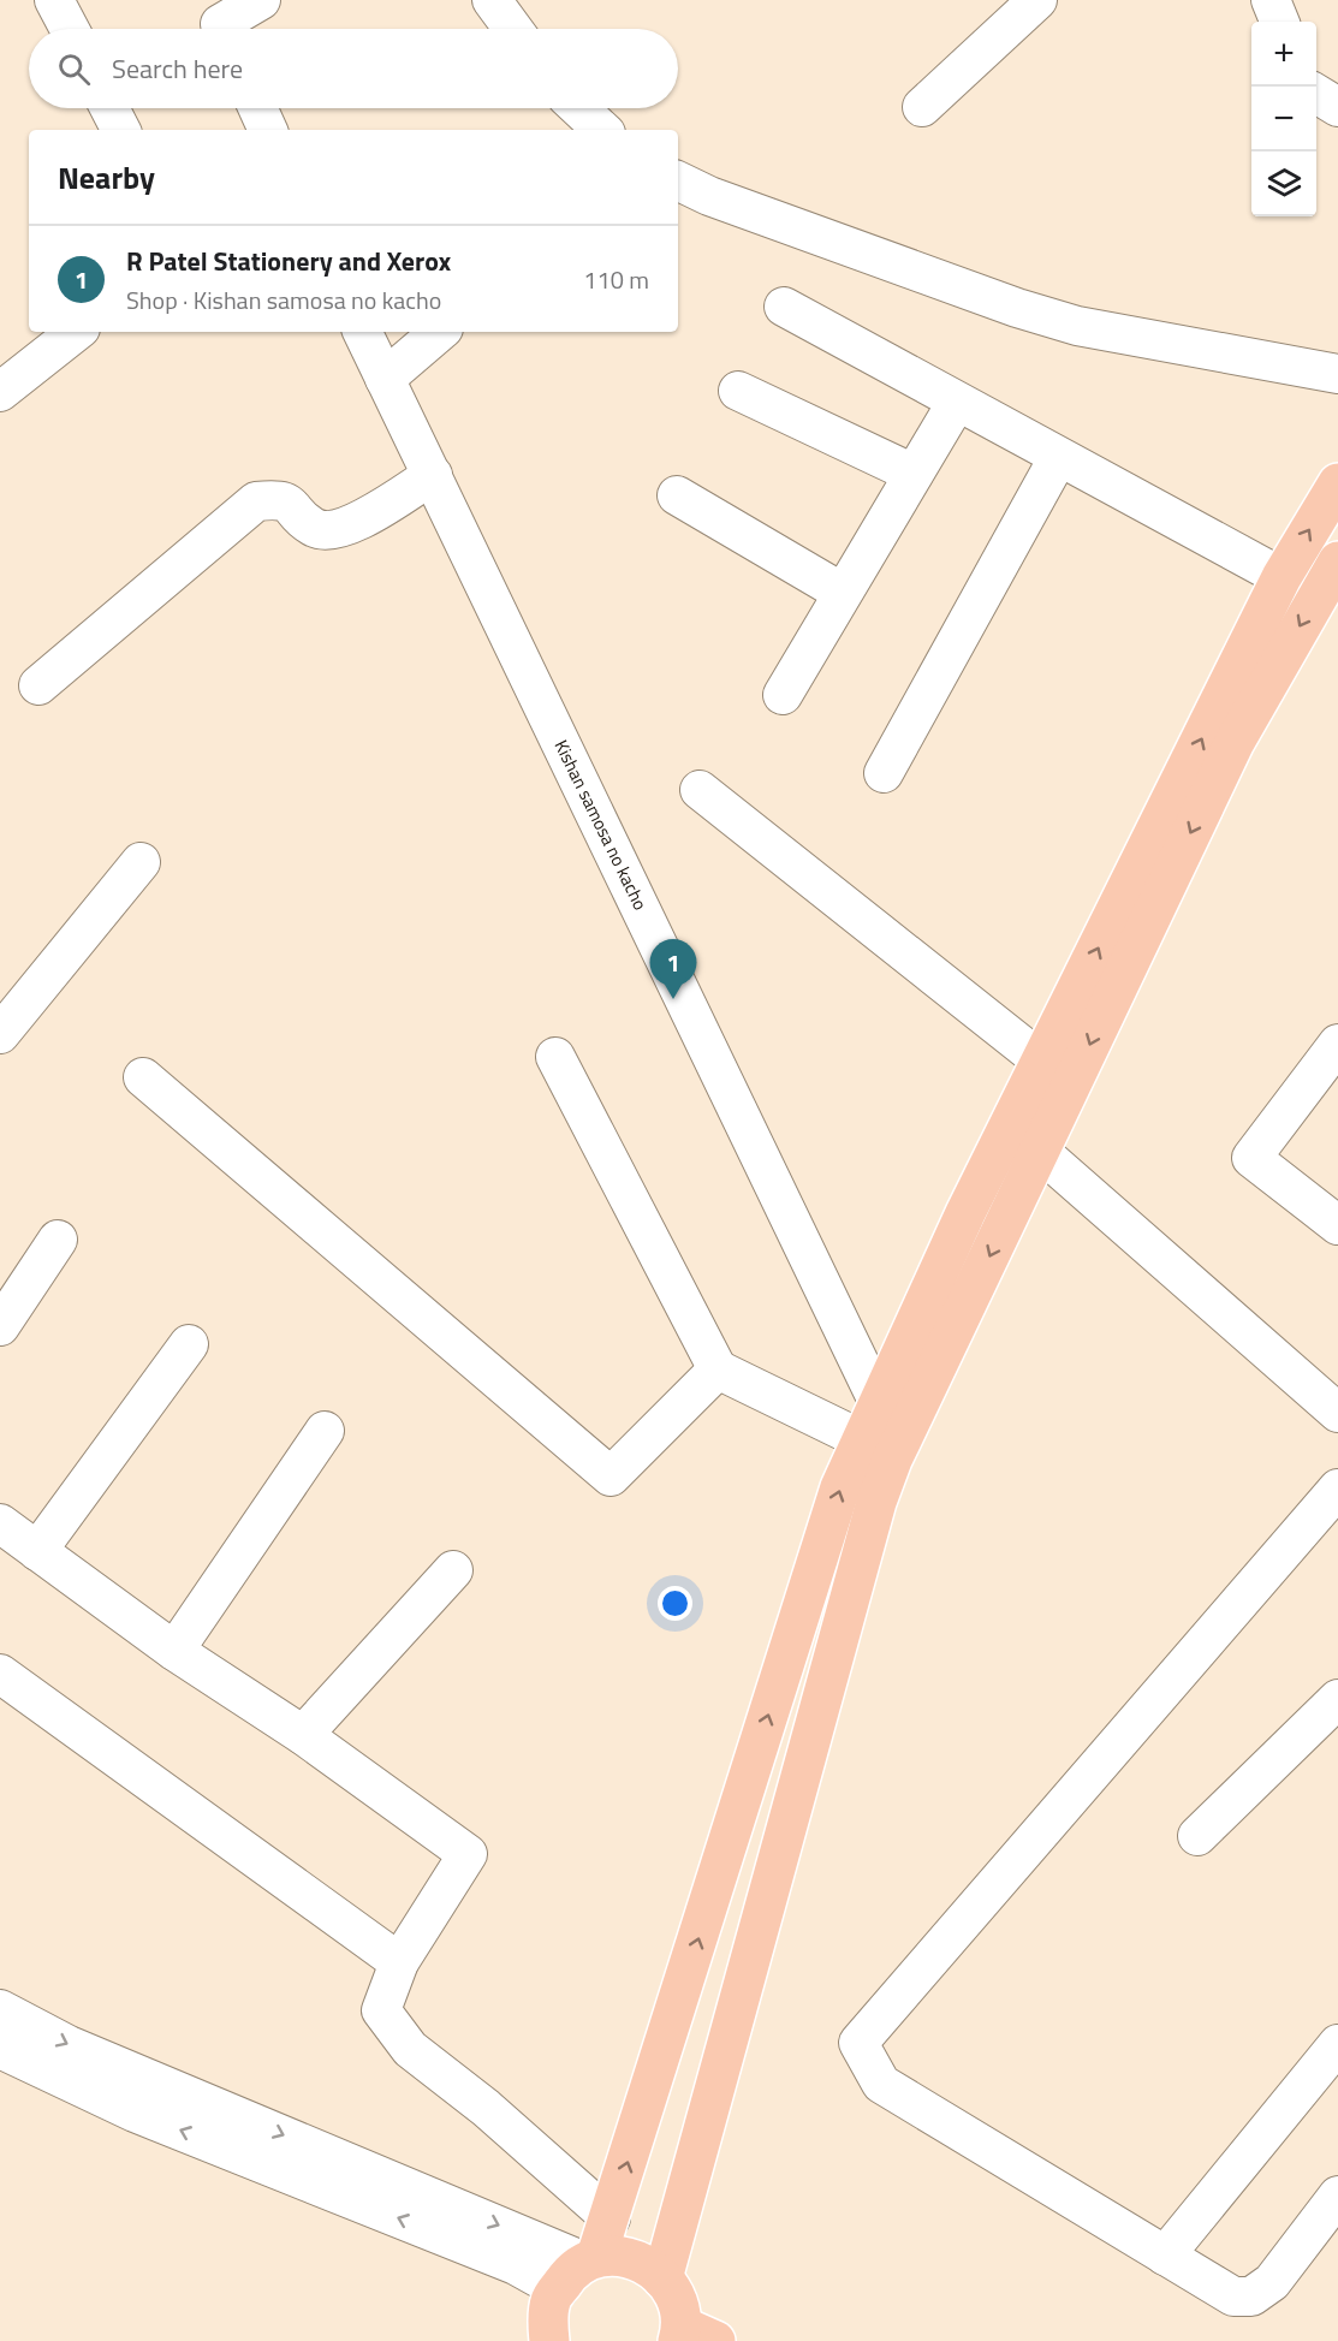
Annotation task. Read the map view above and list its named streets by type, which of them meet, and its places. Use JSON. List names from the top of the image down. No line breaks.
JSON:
{"streets":{"street":["Kishan samosa no kacho"]},"page":{"map_buttons":["+","−"],"search":"Search here","heading":"Nearby","list":[{"mark":"1","name":"R Patel Stationery and Xerox","note":"Shop · Kishan samosa no kacho","value":"110 m"}],"pins":"1"}}
